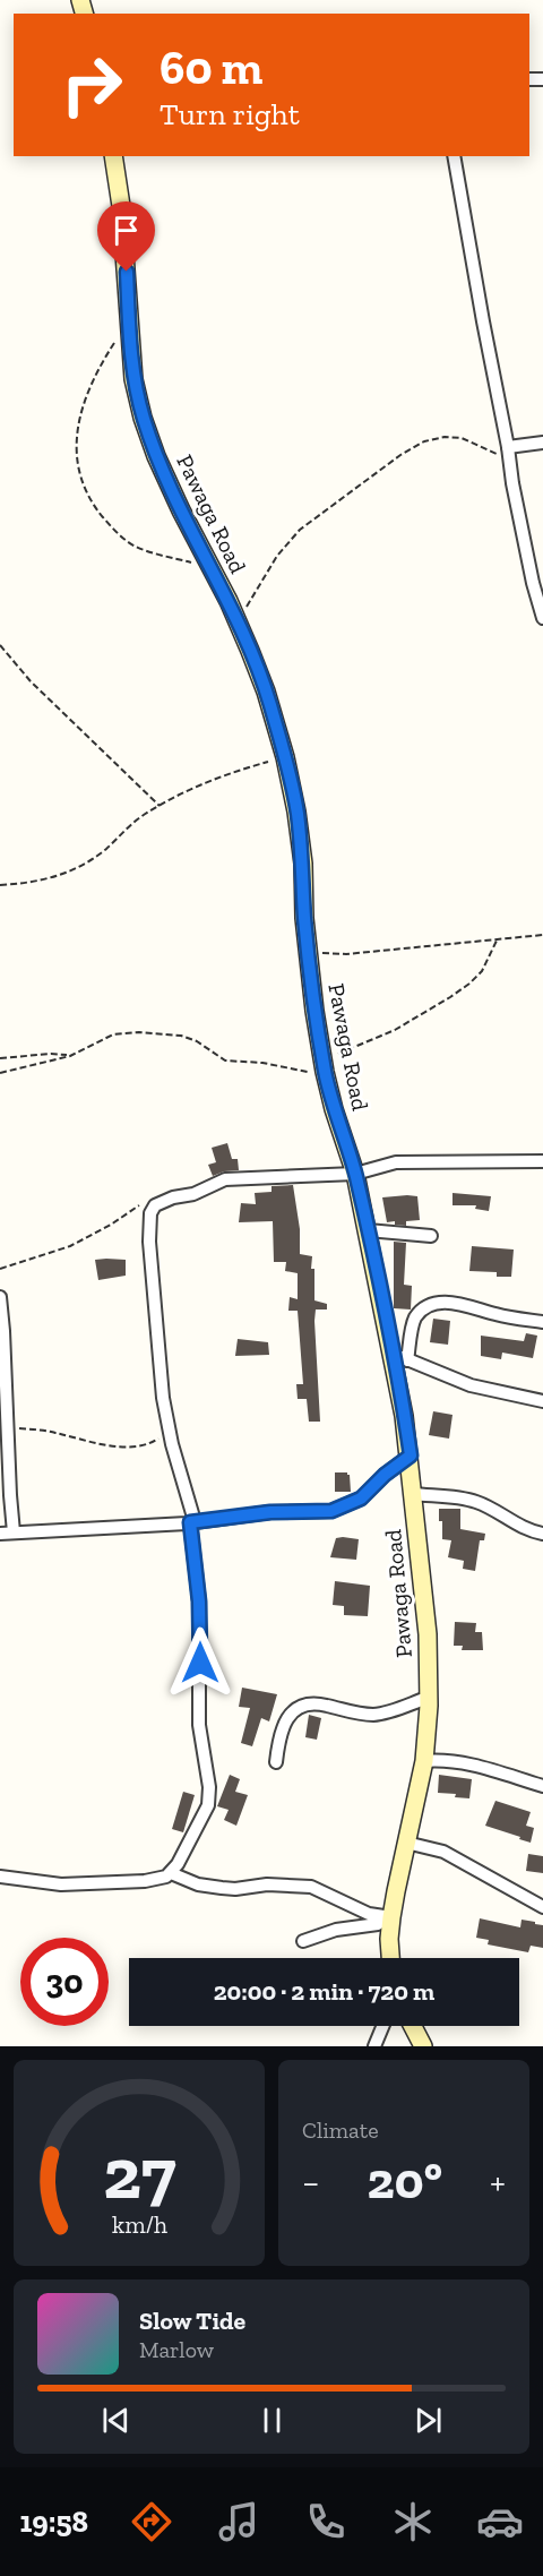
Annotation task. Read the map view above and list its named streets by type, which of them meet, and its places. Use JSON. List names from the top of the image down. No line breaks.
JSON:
{"streets":{"main road":["Pawaga Road"]},"page":{"turn":["60 m","Turn right"],"limit":"30","trip":"20:00 · 2 min · 720 m","tile":"Climate","heat":["−","20°","+"],"song":["Slow Tide","Marlow"],"tabs":"19:58","gauge":["27","km/h"]}}
